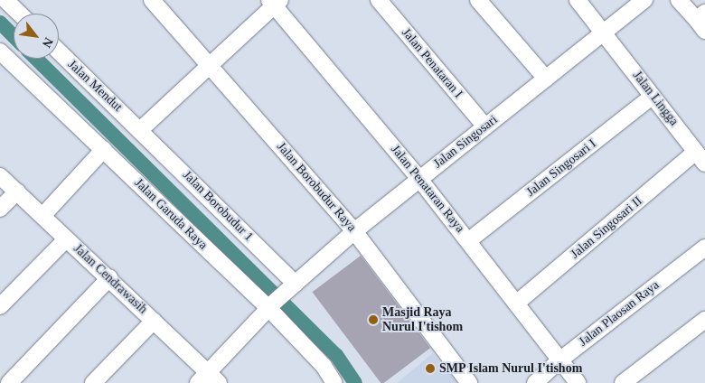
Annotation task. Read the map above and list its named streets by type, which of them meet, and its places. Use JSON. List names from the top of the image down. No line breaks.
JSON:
{"streets":{"street":["Jalan Penataran I","Jalan Mendut","Jalan Lingga","Jalan Singosari","Jalan Singosari I","Jalan Borobudur Raya","Jalan Penataran Raya","Jalan Borobudur 1","Jalan Garuda Raya","Jalan Singosari II","Jalan Cendrawasih","Jalan Plaosan Raya"]},"crossings":[["Jalan Penataran I","Jalan Singosari"],["Jalan Mendut","Jalan Borobudur 1"],["Jalan Lingga","Jalan Singosari"],["Jalan Lingga","Jalan Singosari I"],["Jalan Lingga","Jalan Singosari II"],["Jalan Singosari","Jalan Borobudur Raya"],["Jalan Singosari","Jalan Penataran Raya"],["Jalan Singosari","Jalan Borobudur 1"],["Jalan Singosari","Jalan Garuda Raya"],["Jalan Singosari","Jalan Cendrawasih"],["Jalan Singosari I","Jalan Penataran Raya"],["Jalan Penataran Raya","Jalan Singosari II"],["Jalan Penataran Raya","Jalan Plaosan Raya"]],"places":["Masjid Raya Nurul I'tishom","SMP Islam Nurul I'tishom"],"north":"bottom right"}
